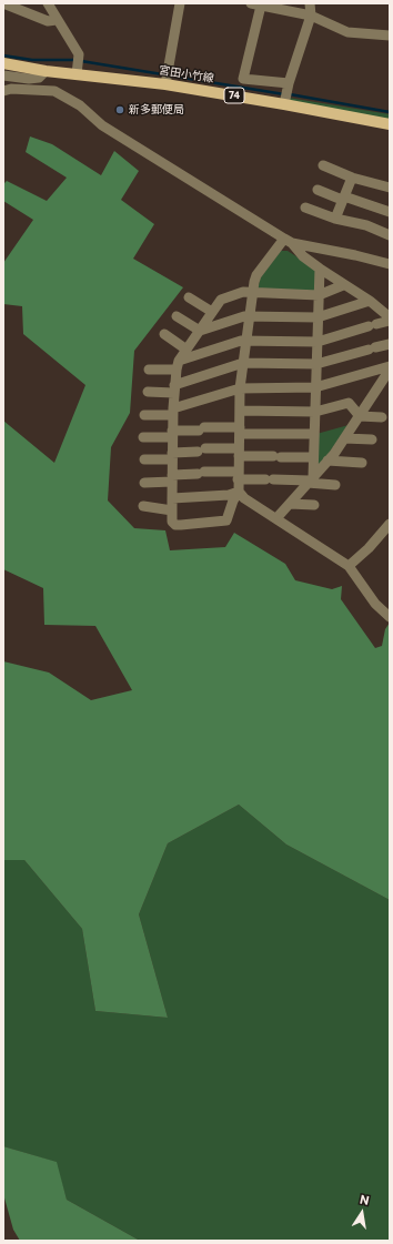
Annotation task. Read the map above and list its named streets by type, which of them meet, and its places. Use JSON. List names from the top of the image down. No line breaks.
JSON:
{"streets":{"main road":["宮田小竹線","74"]},"places":["新多郵便局"],"north":"top"}
